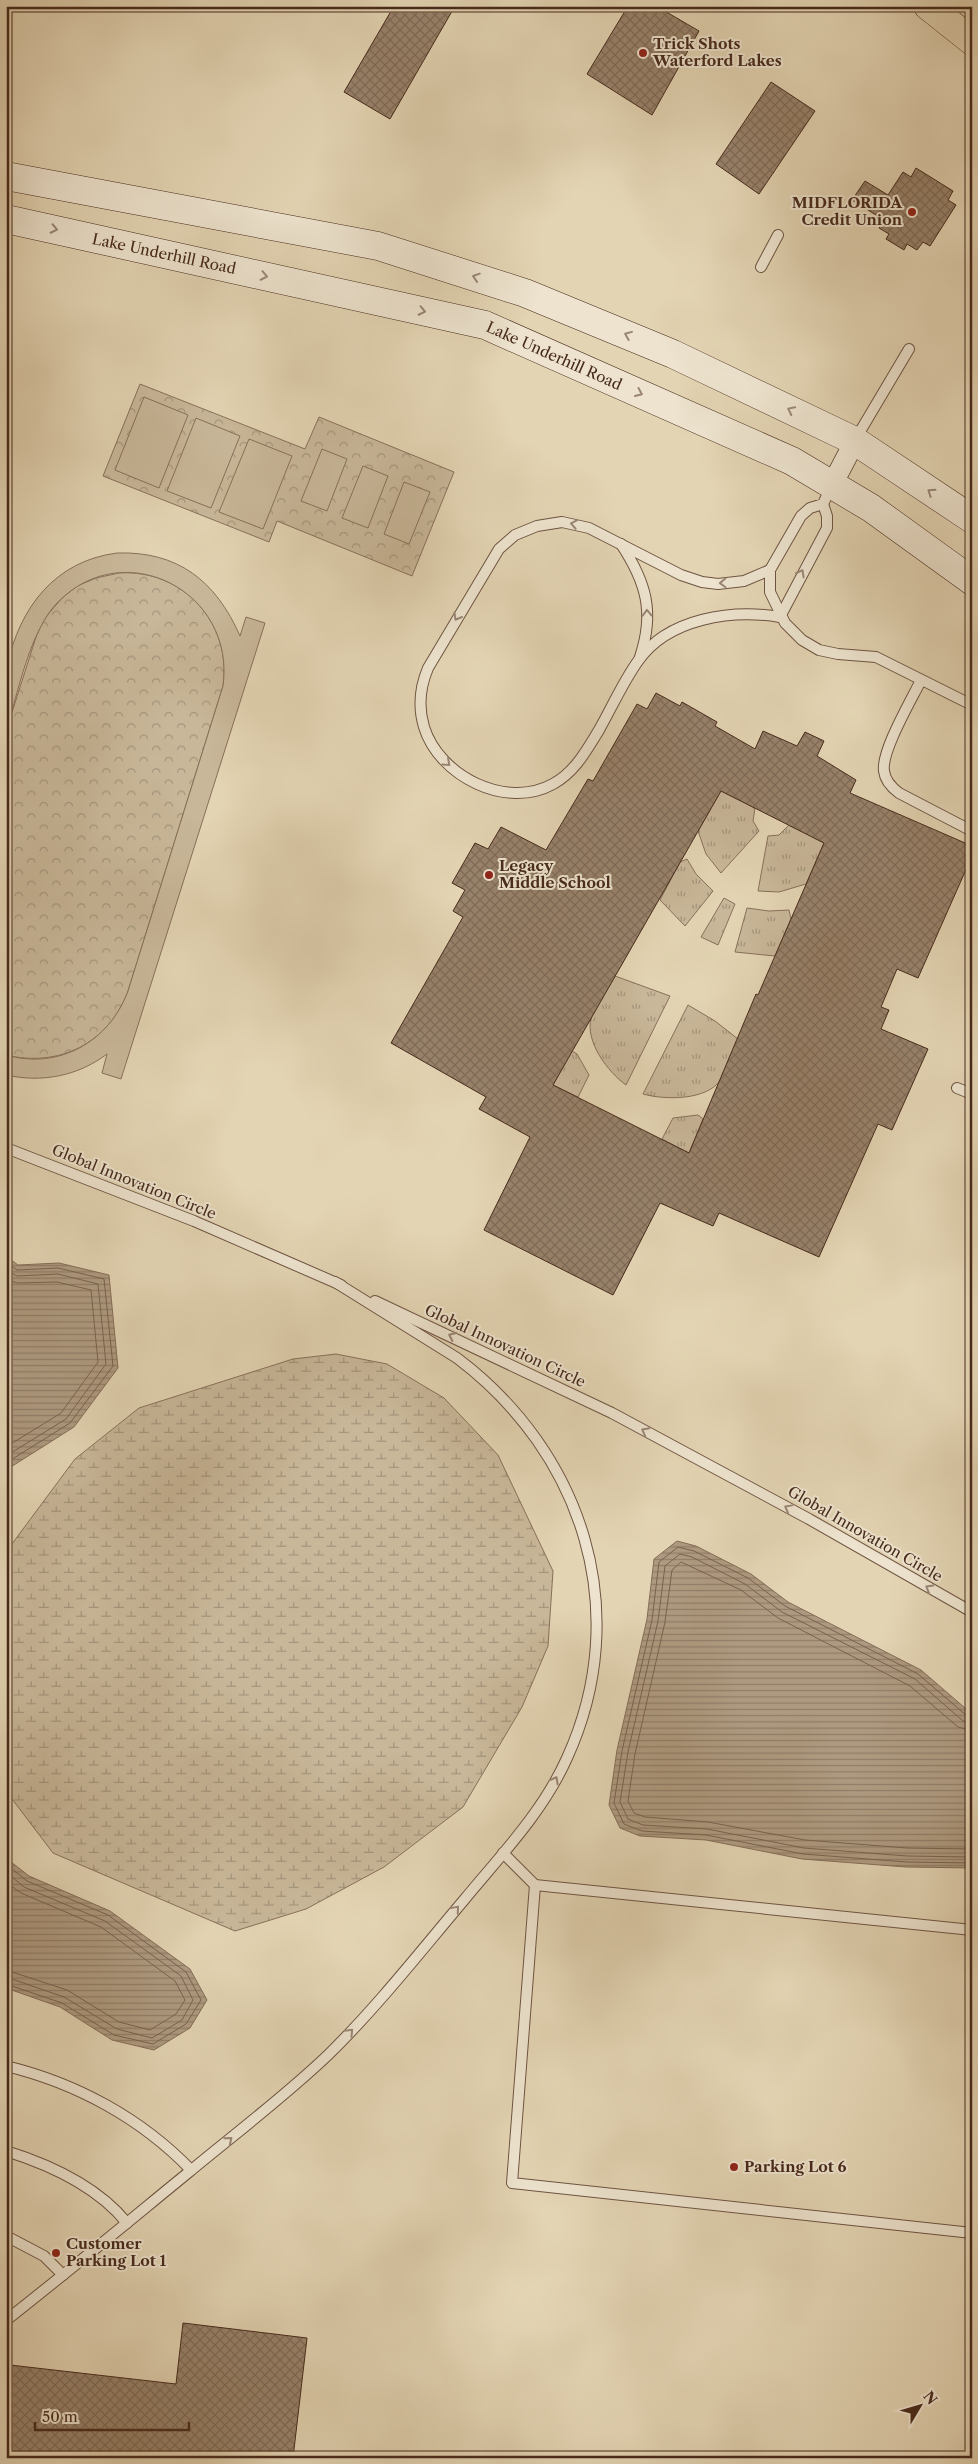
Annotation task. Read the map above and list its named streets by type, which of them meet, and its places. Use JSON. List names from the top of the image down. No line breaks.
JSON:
{"streets":{"street":["Lake Underhill Road"],"lane":["Global Innovation Circle"]},"one_way":["Global Innovation Circle"],"places":["Trick Shots Waterford Lakes","MIDFLORIDA Credit Union","Legacy Middle School","Parking Lot 6","Customer Parking Lot 1"],"scale_bar":"50 m","north":"top right"}
